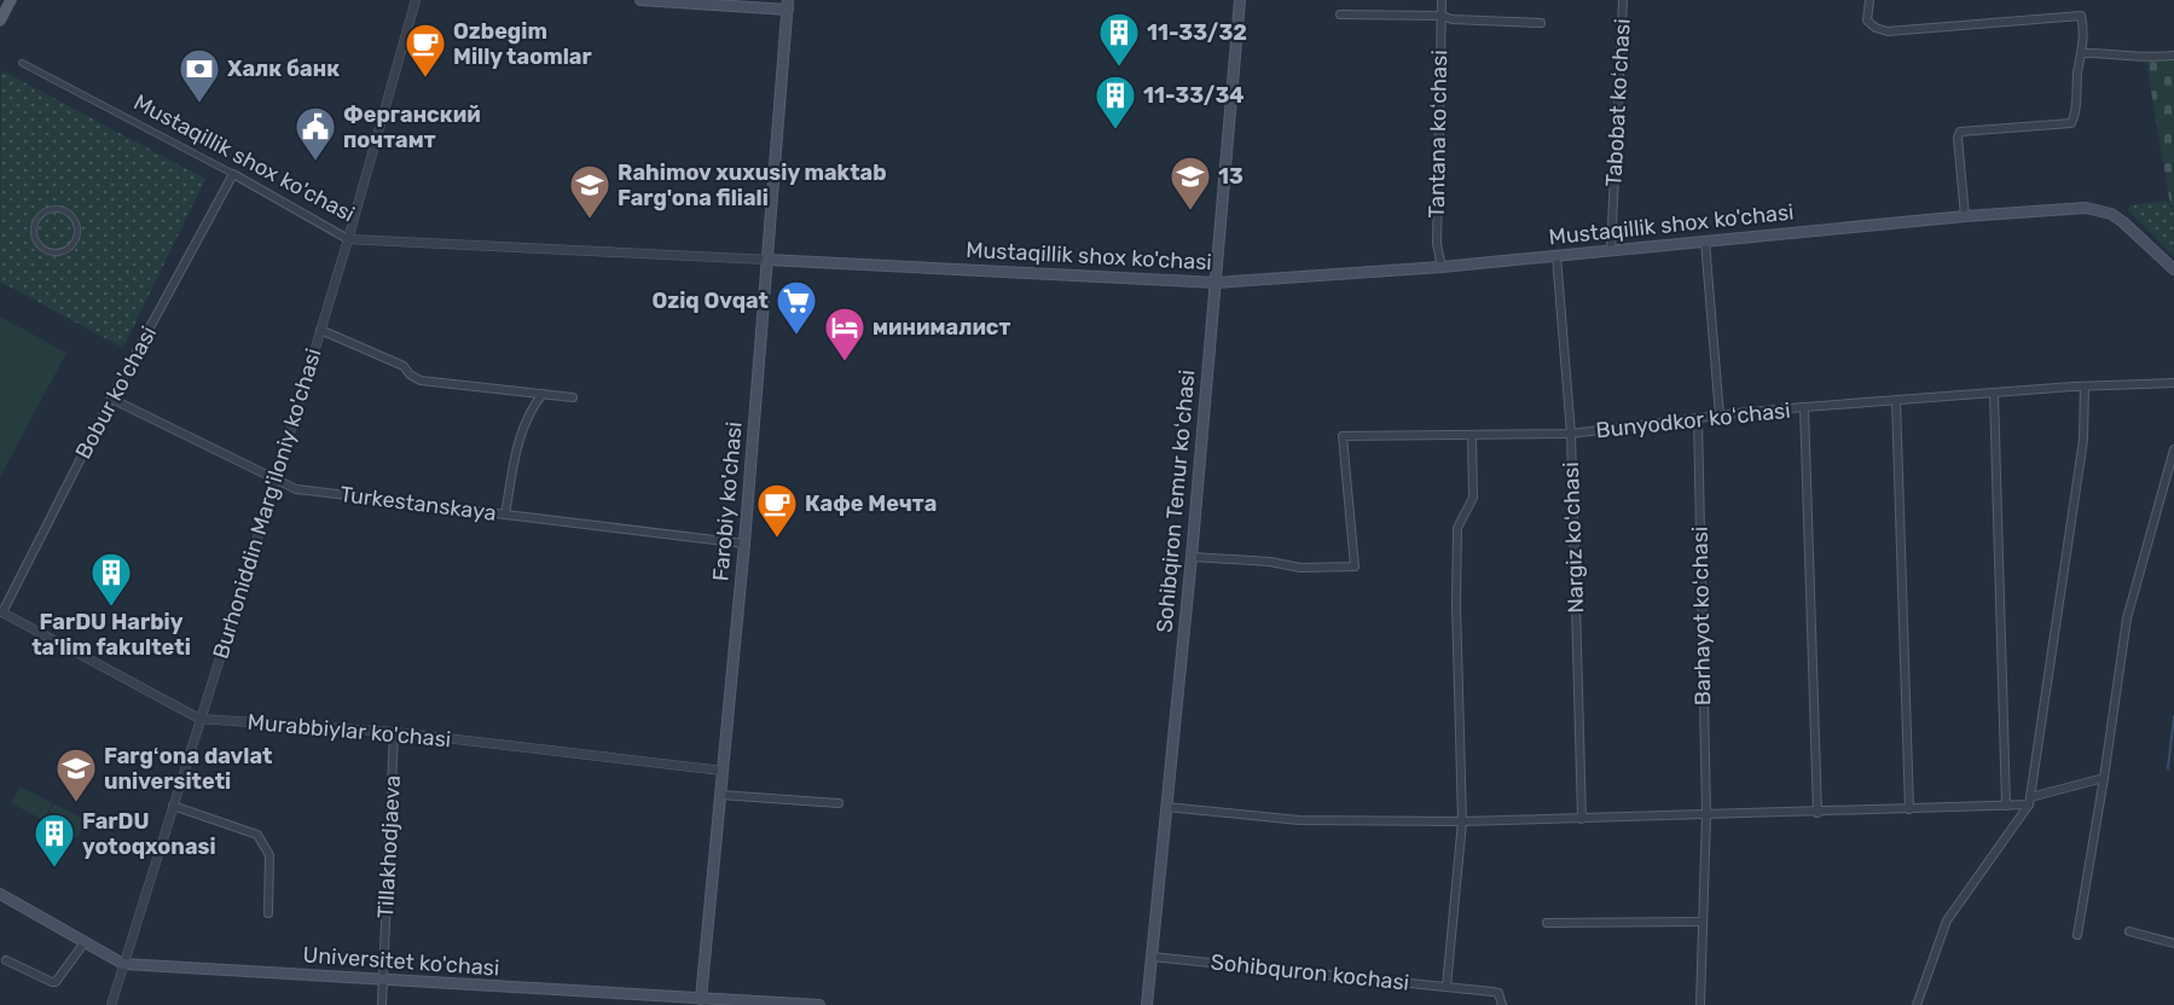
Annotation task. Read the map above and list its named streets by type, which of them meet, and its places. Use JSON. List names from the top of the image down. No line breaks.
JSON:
{"streets":{"main road":["Mustaqillik shox ko'chasi","Farobiy ko'chasi","Sohibqiron Temur koʻchasi","Universitet ko'chasi"],"street":["Tabobat koʻchasi","Tantana koʻchasi","Bobur ko'chasi","Bunyodkor koʻchasi","Burhoniddin Marg'iloniy ko'chasi","Turkestanskaya","Nargiz koʻchasi","Barhayot koʻchasi","Murabbiylar ko'chasi","Tillakhodjaeva","Sohibquron kochasi"]},"crossings":[["Tabobat koʻchasi","Mustaqillik shox ko'chasi"],["Tantana koʻchasi","Mustaqillik shox ko'chasi"],["Mustaqillik shox ko'chasi","Bobur ko'chasi"],["Mustaqillik shox ko'chasi","Farobiy ko'chasi"],["Mustaqillik shox ko'chasi","Sohibqiron Temur koʻchasi"],["Mustaqillik shox ko'chasi","Burhoniddin Marg'iloniy ko'chasi"],["Mustaqillik shox ko'chasi","Nargiz koʻchasi"],["Bobur ko'chasi","Turkestanskaya"],["Bobur ko'chasi","Murabbiylar ko'chasi"],["Bunyodkor koʻchasi","Sohibqiron Temur koʻchasi"],["Bunyodkor koʻchasi","Nargiz koʻchasi"],["Bunyodkor koʻchasi","Barhayot koʻchasi"],["Farobiy ko'chasi","Turkestanskaya"],["Farobiy ko'chasi","Murabbiylar ko'chasi"],["Farobiy ko'chasi","Universitet ko'chasi"],["Sohibqiron Temur koʻchasi","Sohibquron kochasi"],["Burhoniddin Marg'iloniy ko'chasi","Turkestanskaya"],["Burhoniddin Marg'iloniy ko'chasi","Murabbiylar ko'chasi"],["Burhoniddin Marg'iloniy ko'chasi","Universitet ko'chasi"],["Murabbiylar ko'chasi","Tillakhodjaeva"],["Tillakhodjaeva","Universitet ko'chasi"]],"places":{"building":["11-33/32","11-33/34","FarDU Harbiy ta'lim fakulteti","FarDU yotoqxonasi"],"cafe":["Ozbegim Milly taomlar","Кафе Мечта"],"bank":["Халк банк"],"public building":["Ферганский почтамт"],"school or university":["13","Rahimov xuxusiy maktab Farg'ona filiali","Fargʻona davlat universiteti"],"supermarket":["Oziq Ovqat"],"hotel":["минималист"]}}
